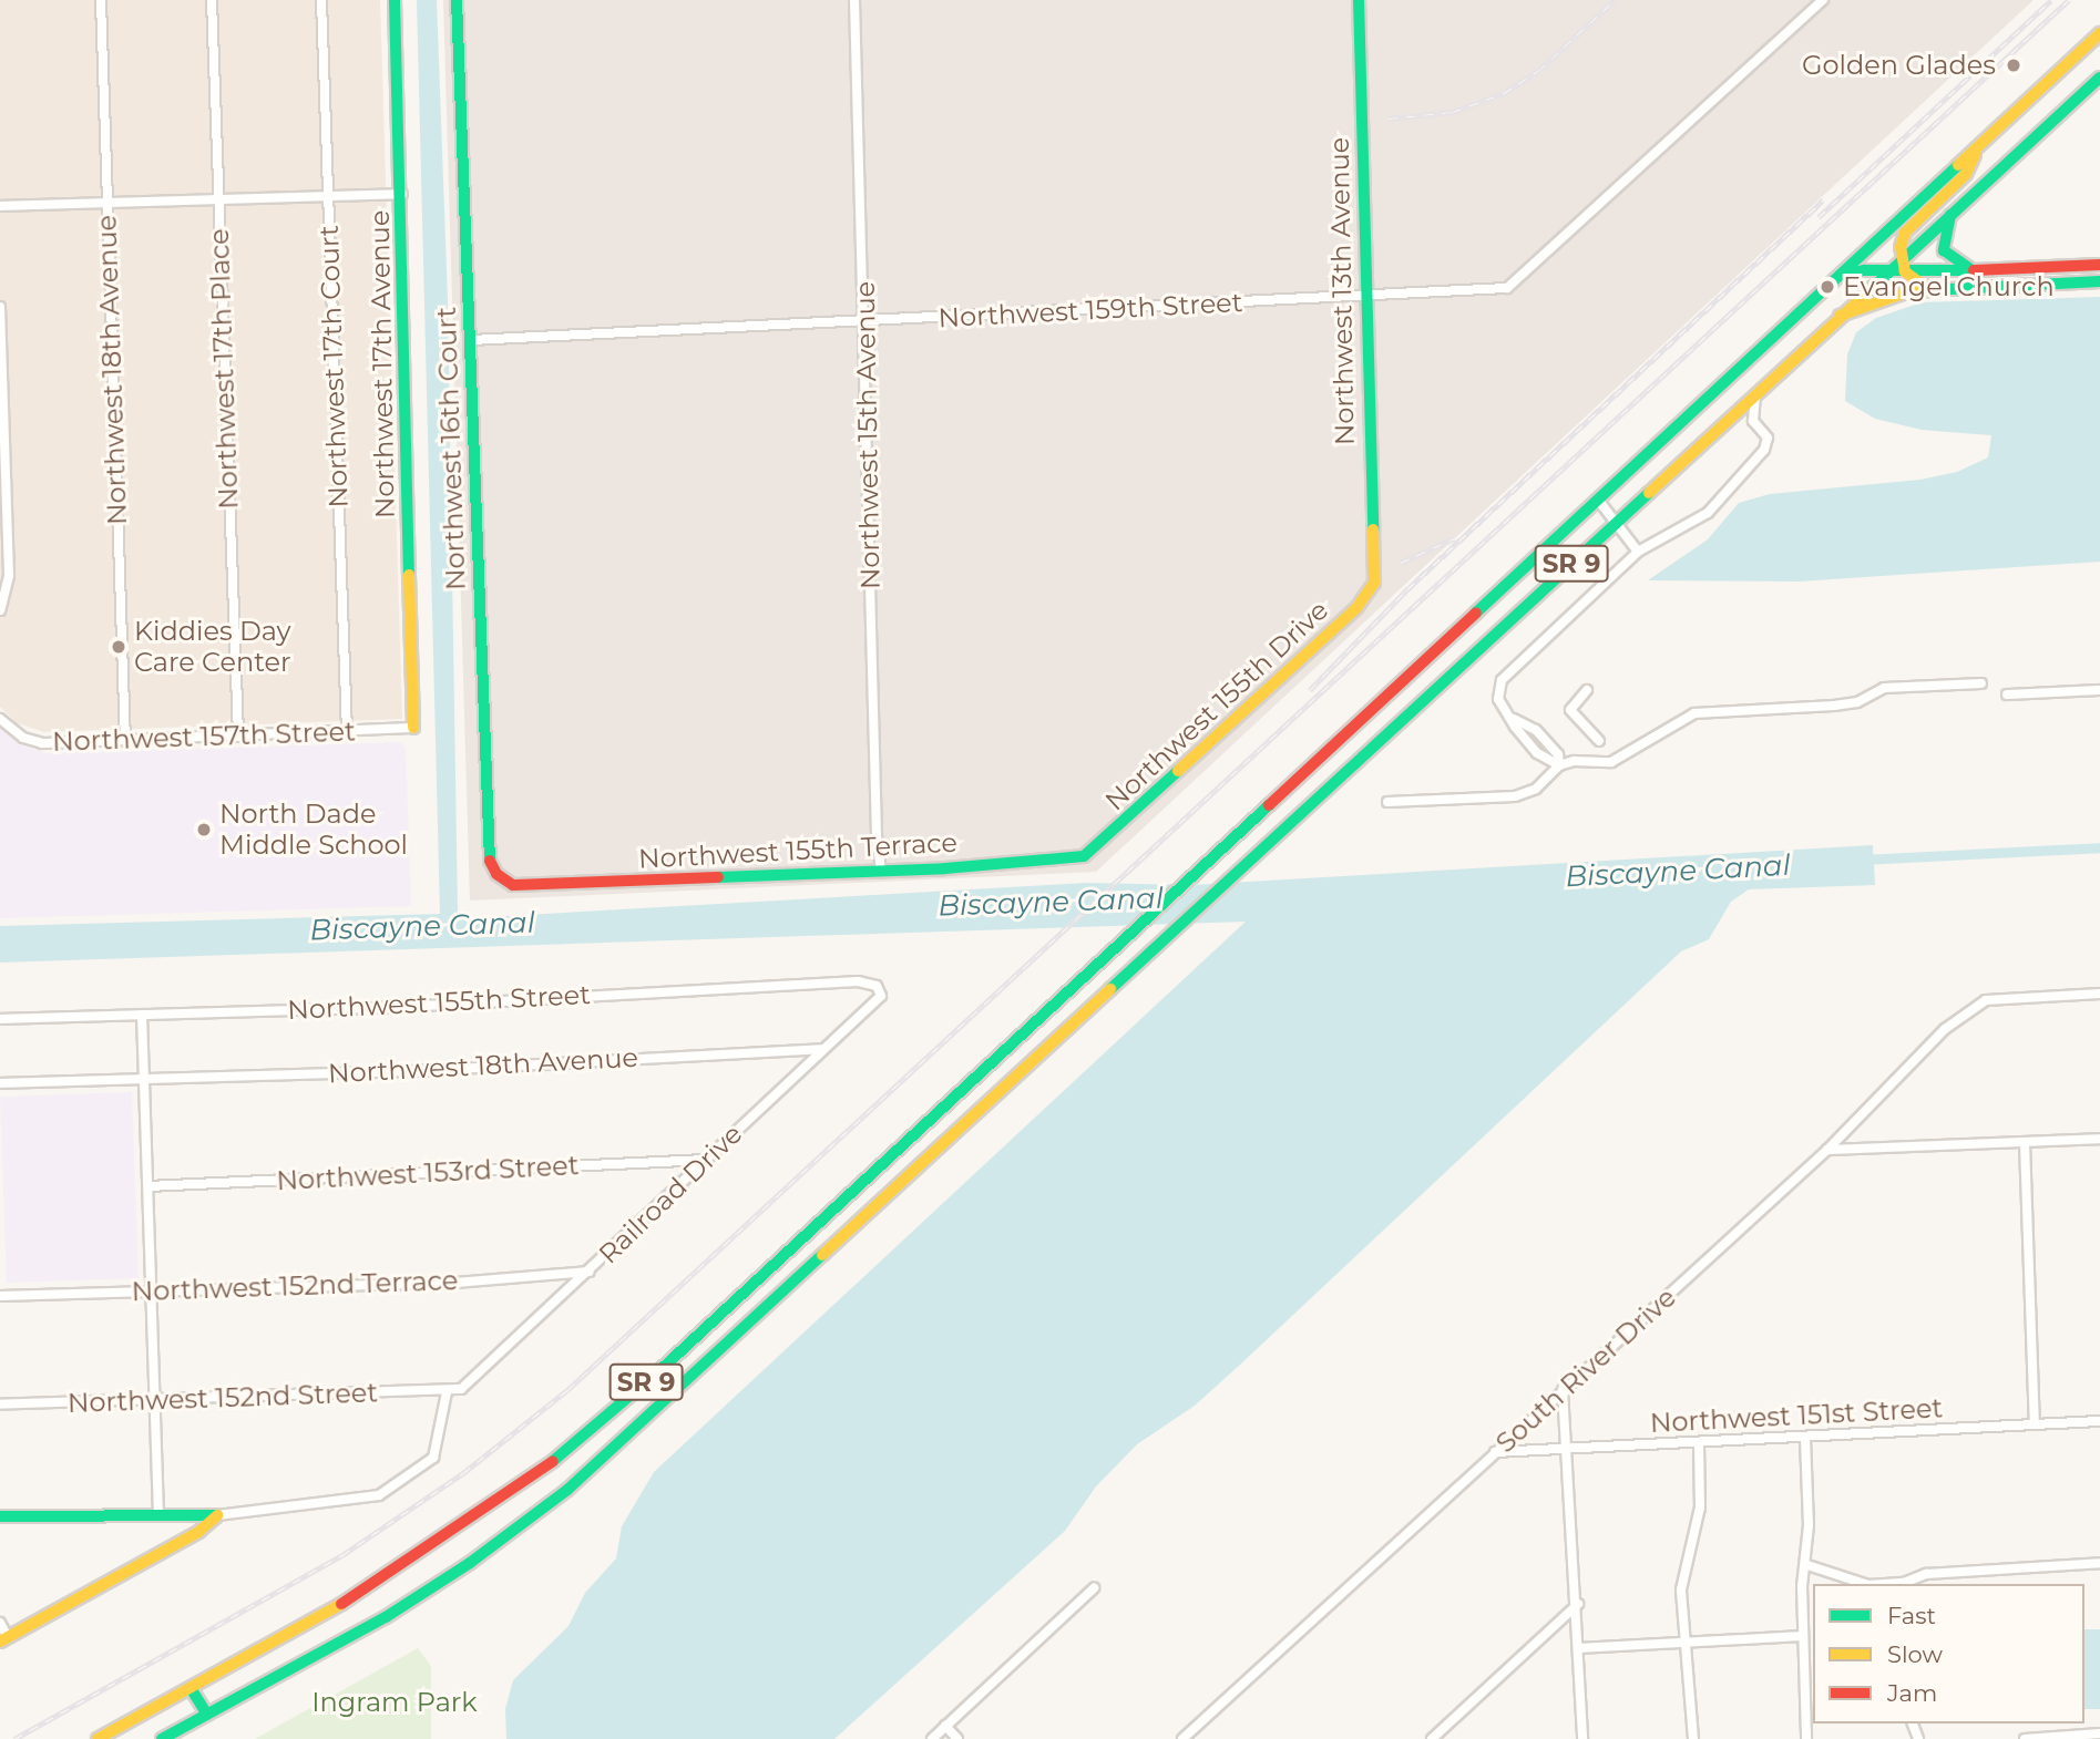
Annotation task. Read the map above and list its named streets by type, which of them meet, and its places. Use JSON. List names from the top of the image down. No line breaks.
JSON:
{"streets":{"main road":["Northwest 13th Avenue","Northwest 17th Avenue","Northwest 16th Court","SR 9","Northwest 155th Drive","Northwest 155th Terrace"],"street":["Northwest 159th Street","Northwest 17th Court","Northwest 17th Place","Northwest 18th Avenue","Northwest 15th Avenue","Northwest 157th Street","Northwest 155th Street","Northwest 153rd Street","Railroad Drive","Northwest 152nd Terrace","South River Drive","Northwest 152nd Street","Northwest 151st Street"]},"crossings":[["Northwest 13th Avenue","Northwest 159th Street"],["Northwest 13th Avenue","Northwest 155th Drive"],["Northwest 159th Street","Northwest 15th Avenue"],["Northwest 159th Street","Northwest 16th Court"],["Northwest 17th Avenue","Northwest 157th Street"],["Northwest 17th Court","Northwest 157th Street"],["Northwest 17th Place","Northwest 157th Street"],["Northwest 18th Avenue","Northwest 157th Street"],["Northwest 18th Avenue","Railroad Drive"],["Northwest 15th Avenue","Northwest 155th Terrace"],["Northwest 16th Court","Northwest 155th Terrace"],["Northwest 155th Drive","Northwest 155th Terrace"],["Northwest 155th Street","Railroad Drive"],["Northwest 153rd Street","Railroad Drive"],["Railroad Drive","Northwest 152nd Terrace"],["Railroad Drive","Northwest 152nd Street"],["South River Drive","Northwest 151st Street"]],"water":["Biscayne Canal"],"parks":["Ingram Park"],"places":["Golden Glades","Evangel Church","Kiddies Day Care Center","North Dade Middle School"],"legend":["Fast","Slow","Jam"]}
